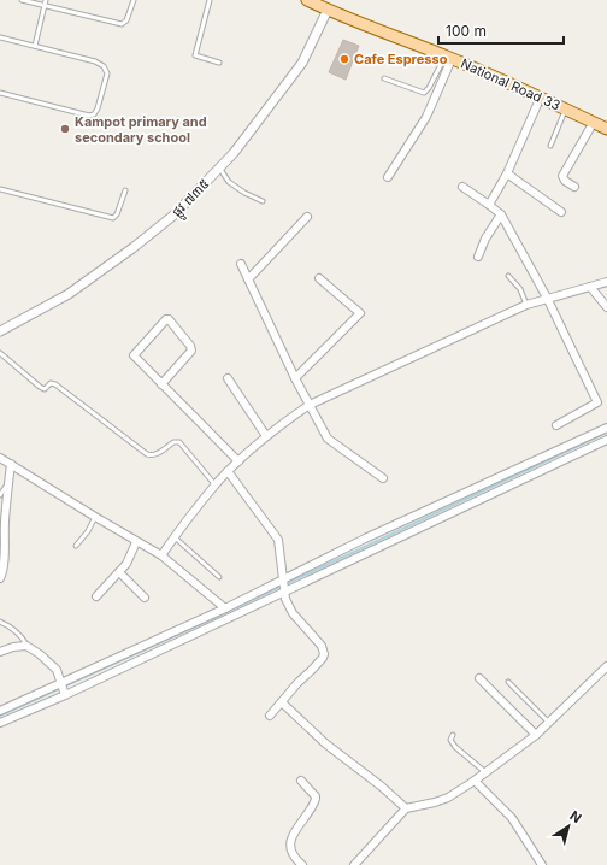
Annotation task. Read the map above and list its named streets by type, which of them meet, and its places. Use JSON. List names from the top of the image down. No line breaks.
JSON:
{"streets":{"main road":["National Road 33"],"street":["ផ្លូវ ៧៣៥"]},"crossings":[["National Road 33","ផ្លូវ ៧៣៥"]],"places":["Cafe Espresso","Kampot primary and secondary school"],"scale_bar":"100 m","north":"top right"}
